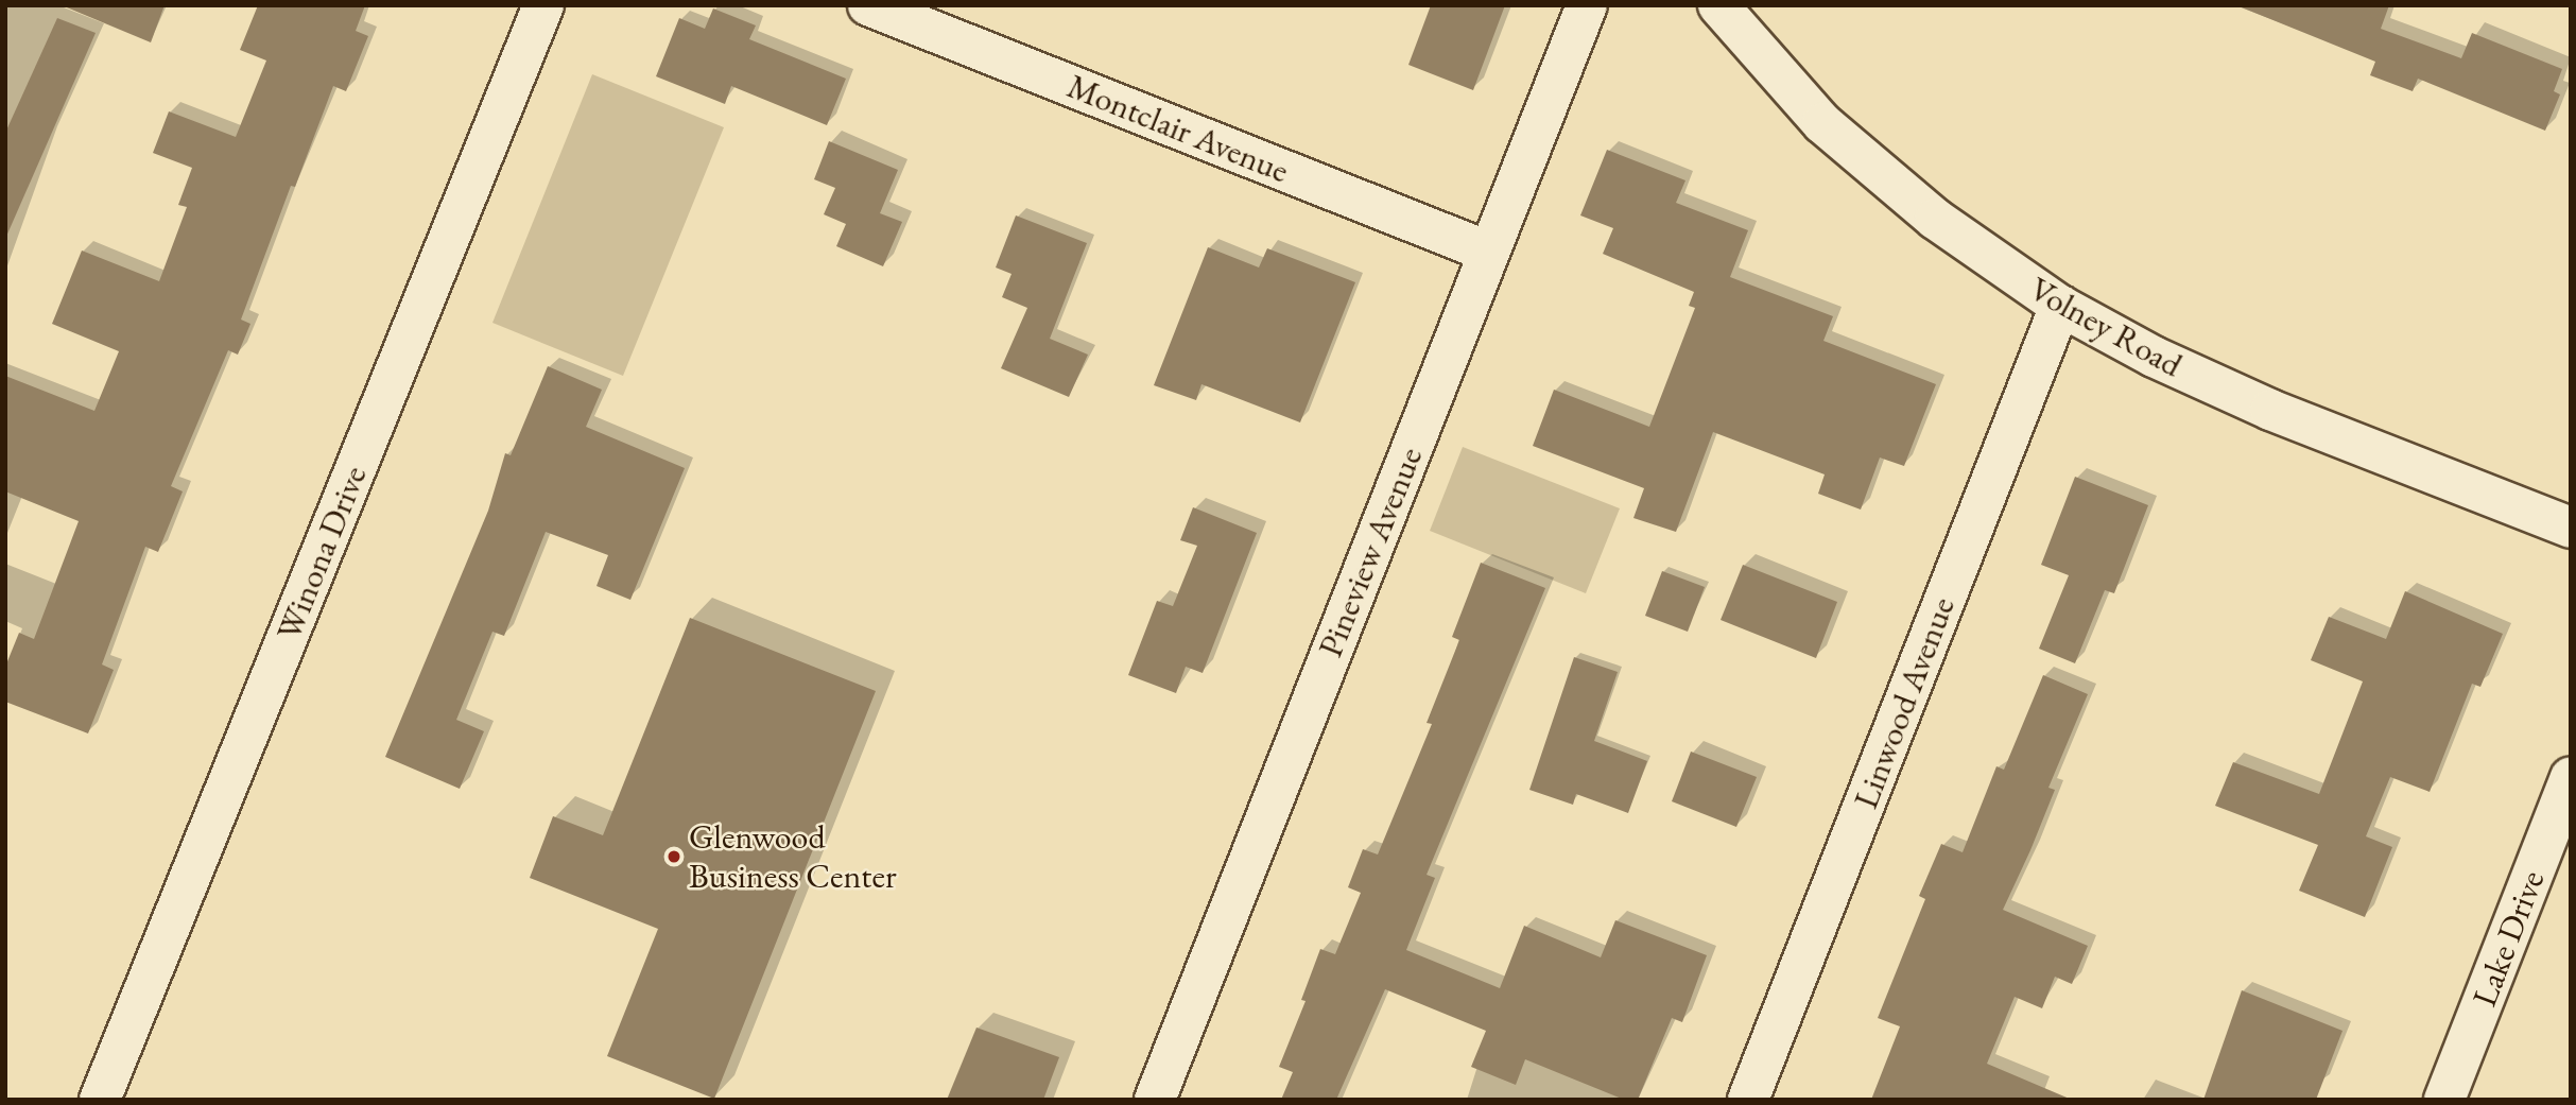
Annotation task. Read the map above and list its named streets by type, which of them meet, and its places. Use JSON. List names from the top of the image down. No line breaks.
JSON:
{"streets":{"street":["Montclair Avenue","Volney Road","Pineview Avenue","Winona Drive","Linwood Avenue","Lake Drive"]},"crossings":[["Montclair Avenue","Pineview Avenue"],["Volney Road","Linwood Avenue"]],"places":["Glenwood Business Center"]}
